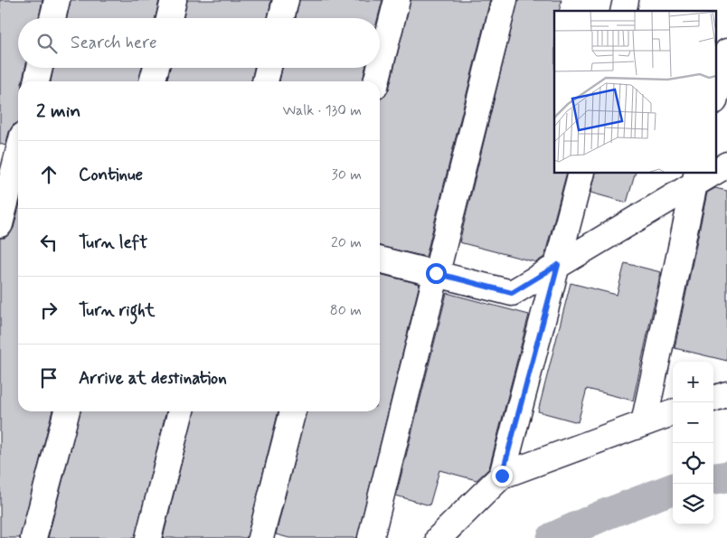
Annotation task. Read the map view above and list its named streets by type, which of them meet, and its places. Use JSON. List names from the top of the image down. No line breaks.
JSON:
{"page":{"search":"Search here","heading":["2 min","Walk · 130 m"],"list":[["Continue","30 m"],["Turn left","20 m"],["Turn right","80 m"],"Arrive at destination"],"map_buttons":["+","−"]}}
